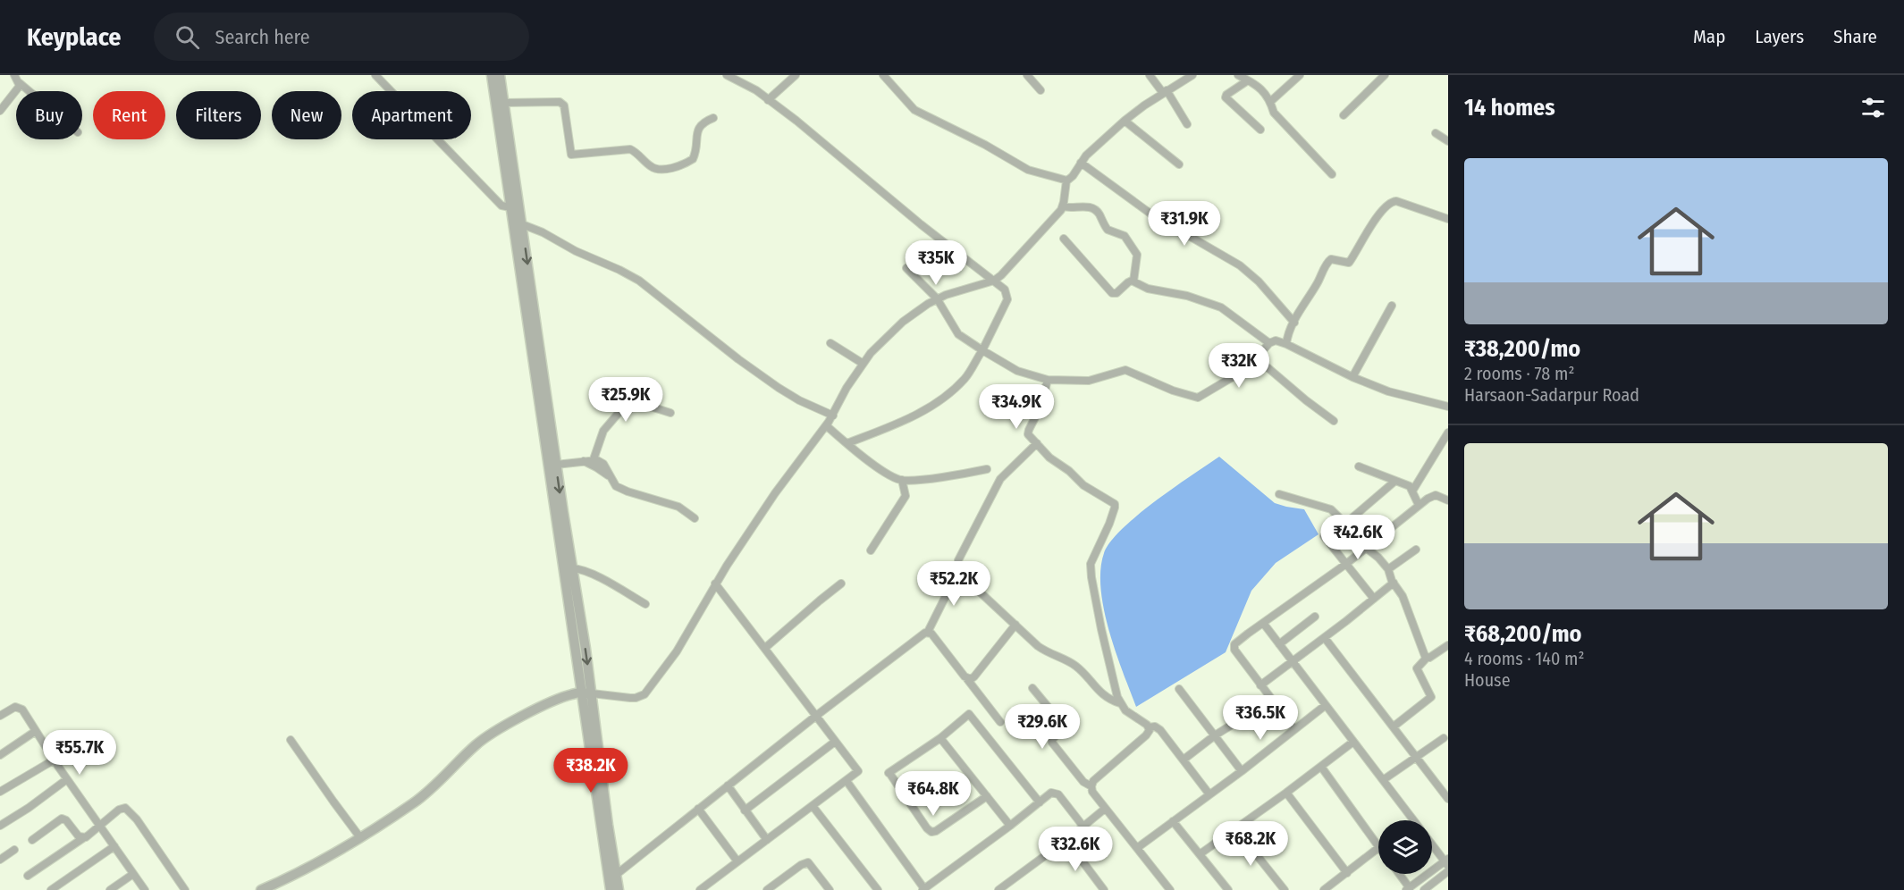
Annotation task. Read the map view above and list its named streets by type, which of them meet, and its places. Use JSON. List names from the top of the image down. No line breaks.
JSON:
{"page":{"header":"Keyplace","search":"Search here","nav":["Map","Layers","Share"],"heading":"14 homes","chip":["Buy","Rent","Filters","New","Apartment"],"list":[{"name":"₹38,200/mo","note":"2 rooms · 78 m² · Harsaon-Sadarpur Road"},{"name":"₹68,200/mo","note":"4 rooms · 140 m² · House"}],"price":["₹31.9K","₹35K","₹32K","₹25.9K","₹34.9K","₹42.6K","₹52.2K","₹36.5K","₹29.6K","₹55.7K","₹38.2K","₹64.8K","₹68.2K","₹32.6K"]}}
